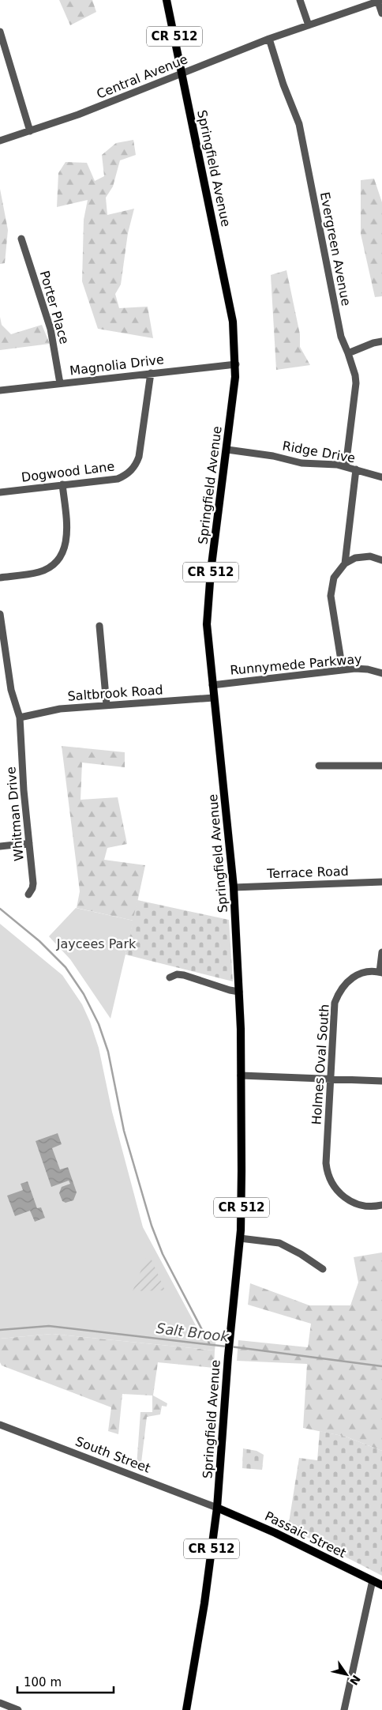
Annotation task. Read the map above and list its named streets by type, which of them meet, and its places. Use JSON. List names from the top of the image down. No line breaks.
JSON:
{"streets":{"main road":["CR 512","Springfield Avenue","Passaic Street"],"street":["Central Avenue","Evergreen Avenue","Porter Place","Magnolia Drive","Ridge Drive","Dogwood Lane","Runnymede Parkway","Saltbrook Road","Whitman Drive","Terrace Road","Holmes Oval South","South Street"]},"crossings":[["Central Avenue","Springfield Avenue"],["Central Avenue","Evergreen Avenue"],["Springfield Avenue","Magnolia Drive"],["Springfield Avenue","Ridge Drive"],["Springfield Avenue","Runnymede Parkway"],["Springfield Avenue","Saltbrook Road"],["Springfield Avenue","Terrace Road"],["Springfield Avenue","South Street"],["Springfield Avenue","Passaic Street"],["Evergreen Avenue","Ridge Drive"],["Porter Place","Magnolia Drive"],["Magnolia Drive","Dogwood Lane"],["Saltbrook Road","Whitman Drive"],["South Street","Passaic Street"]],"water":["Salt Brook"],"parks":["Jaycees Park"],"scale_bar":"100 m","north":"bottom right"}
